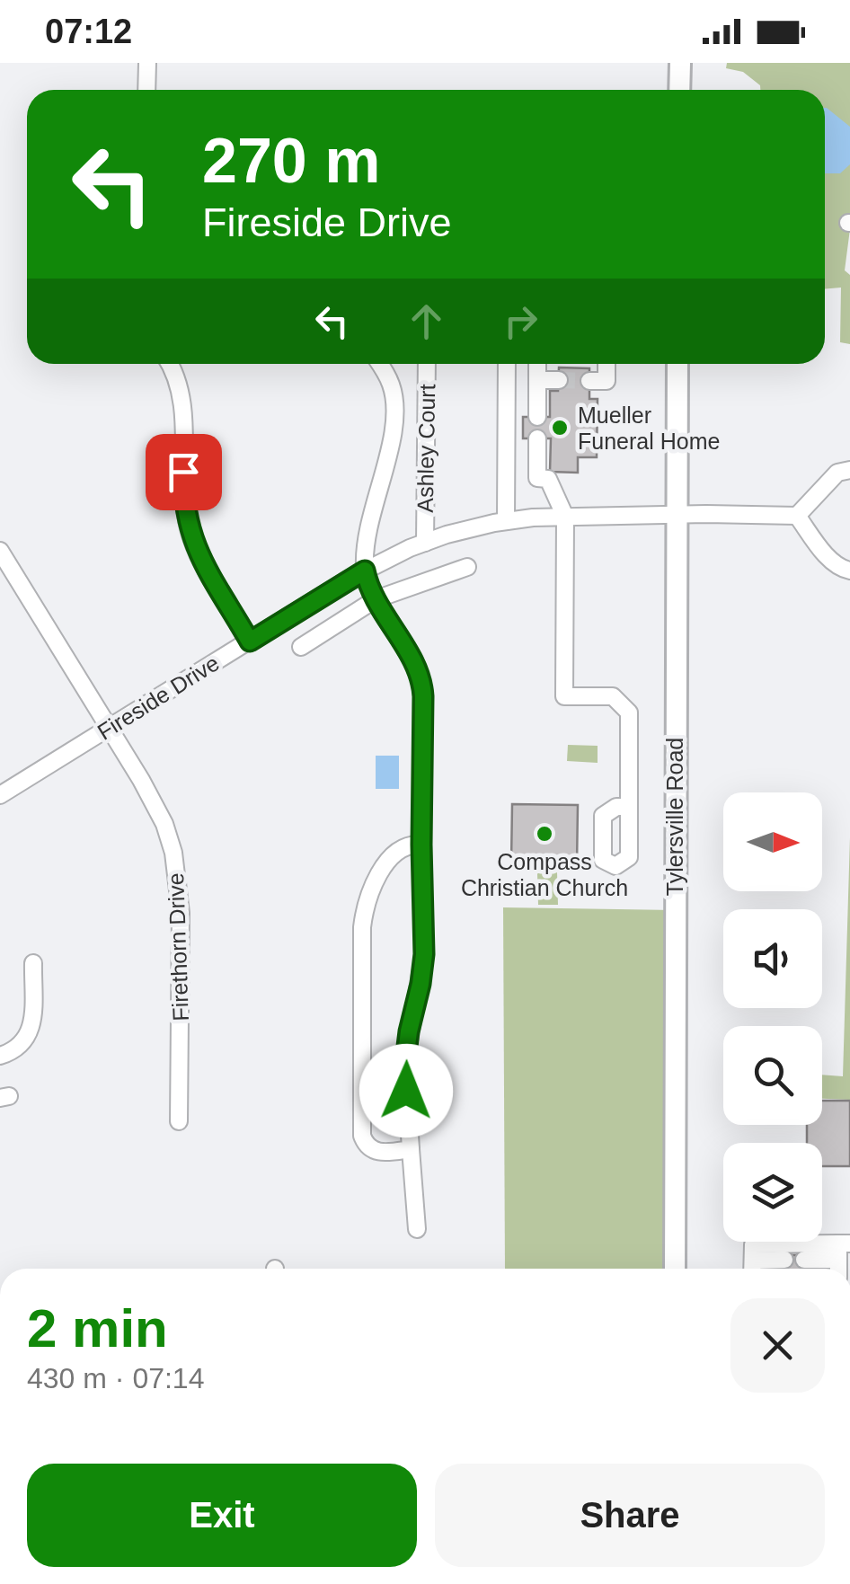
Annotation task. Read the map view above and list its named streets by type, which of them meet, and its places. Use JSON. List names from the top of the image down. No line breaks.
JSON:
{"streets":{"main road":["Tylersville Road"],"street":["Ashley Court","Fireside Drive","Firethorn Drive"]},"crossings":[["Ashley Court","Fireside Drive"],["Fireside Drive","Tylersville Road"],["Fireside Drive","Firethorn Drive"]],"places":["Mueller Funeral Home","Compass Christian Church"],"north":"right","page":{"status":"07:12","turn":["270 m","Fireside Drive"],"heading":["2 min","430 m · 07:14"],"buttons":["Exit","Share"]}}
